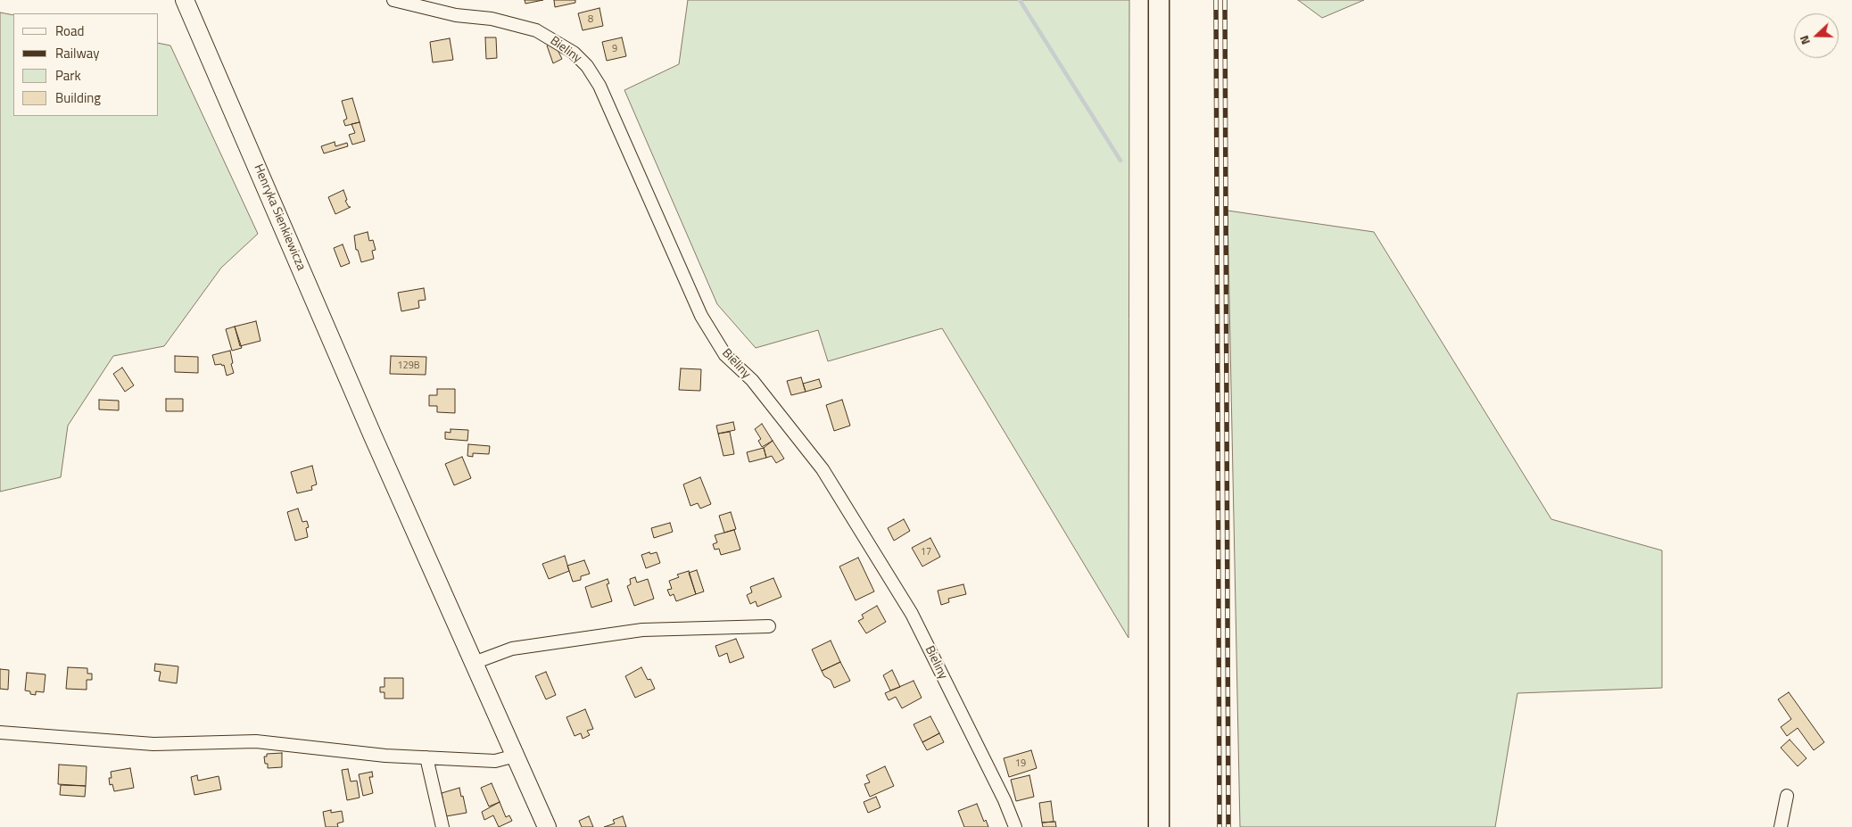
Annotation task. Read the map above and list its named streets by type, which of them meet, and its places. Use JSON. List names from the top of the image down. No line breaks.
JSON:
{"streets":{"main road":["Henryka Sienkiewicza"],"street":["Bieliny"]},"house_numbers":["8","9","129B","17","19"],"legend":["Road","Railway","Park","Building"],"north":"left"}
